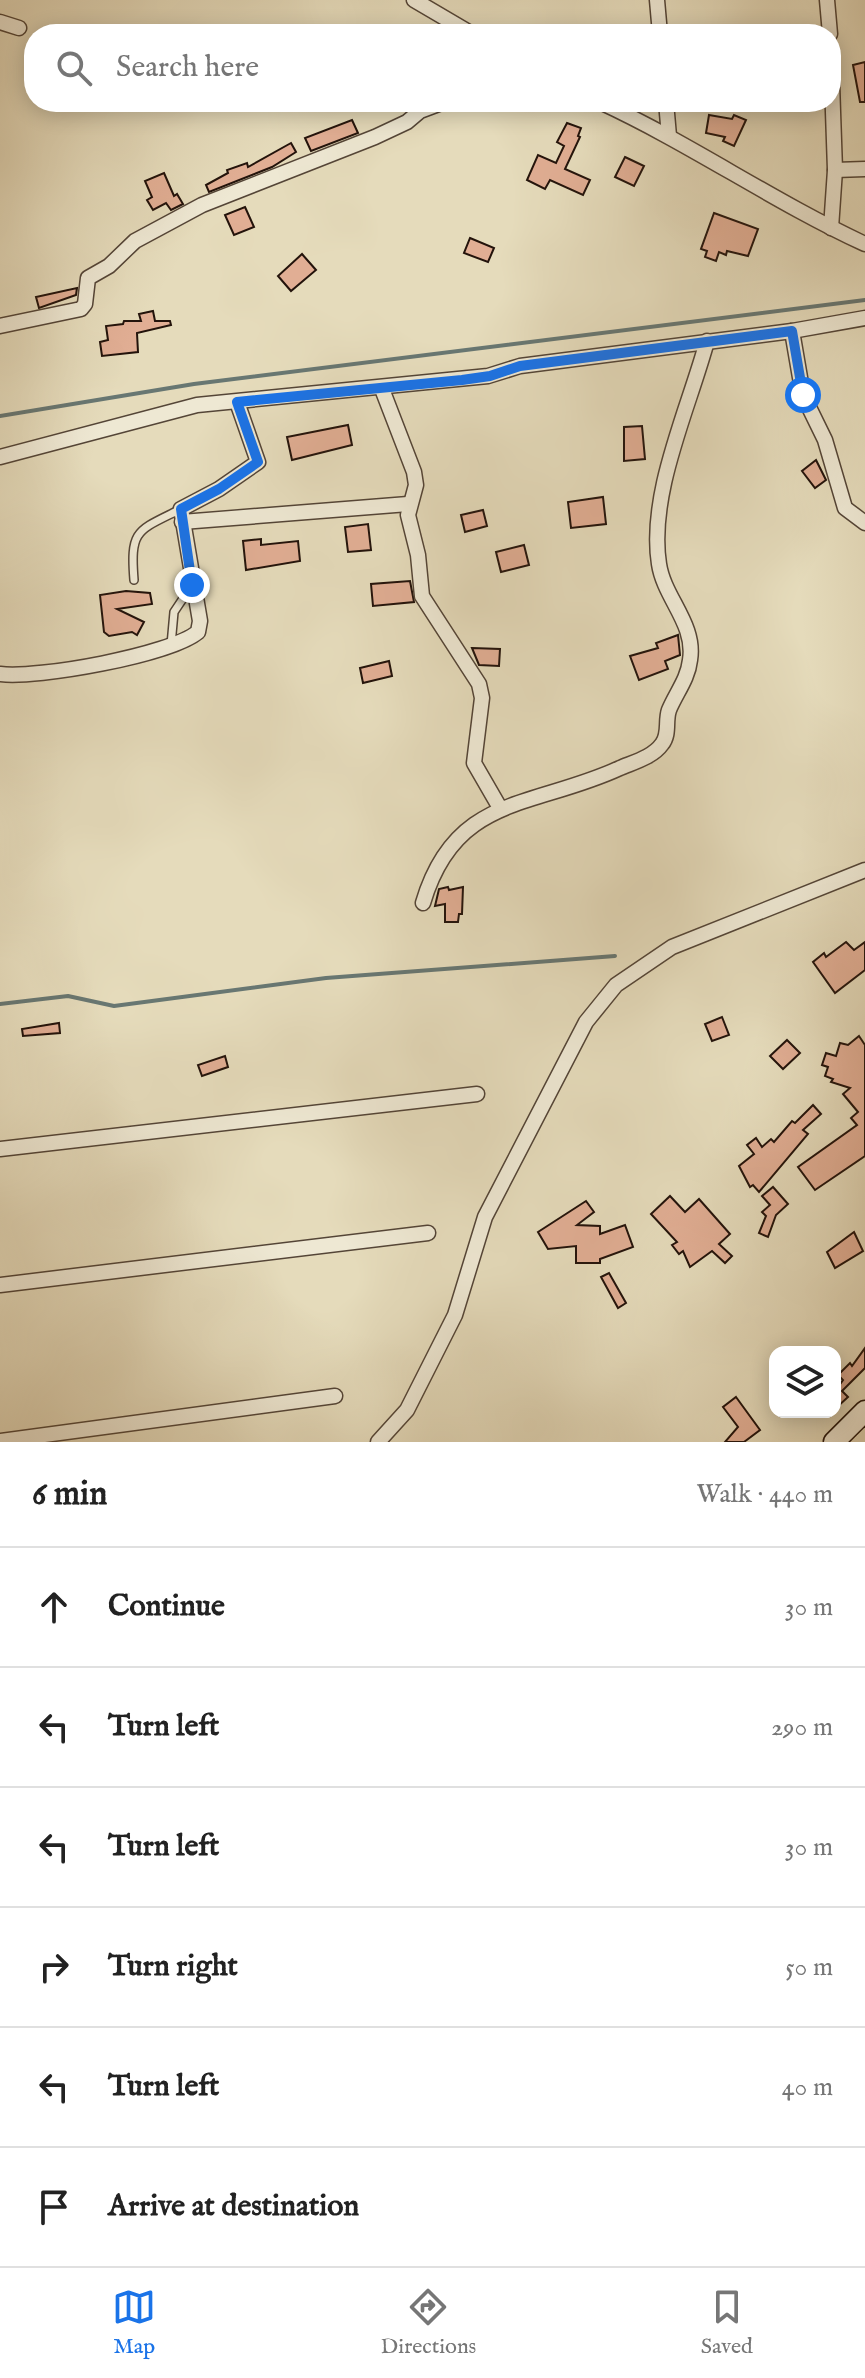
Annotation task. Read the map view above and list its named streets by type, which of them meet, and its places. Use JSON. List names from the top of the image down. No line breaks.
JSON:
{"page":{"search":"Search here","heading":["6 min","Walk · 440 m"],"list":[["Continue","30 m"],["Turn left","290 m"],["Turn left","30 m"],["Turn right","50 m"],["Turn left","40 m"],"Arrive at destination"],"nav":["Map","Directions","Saved"]}}
